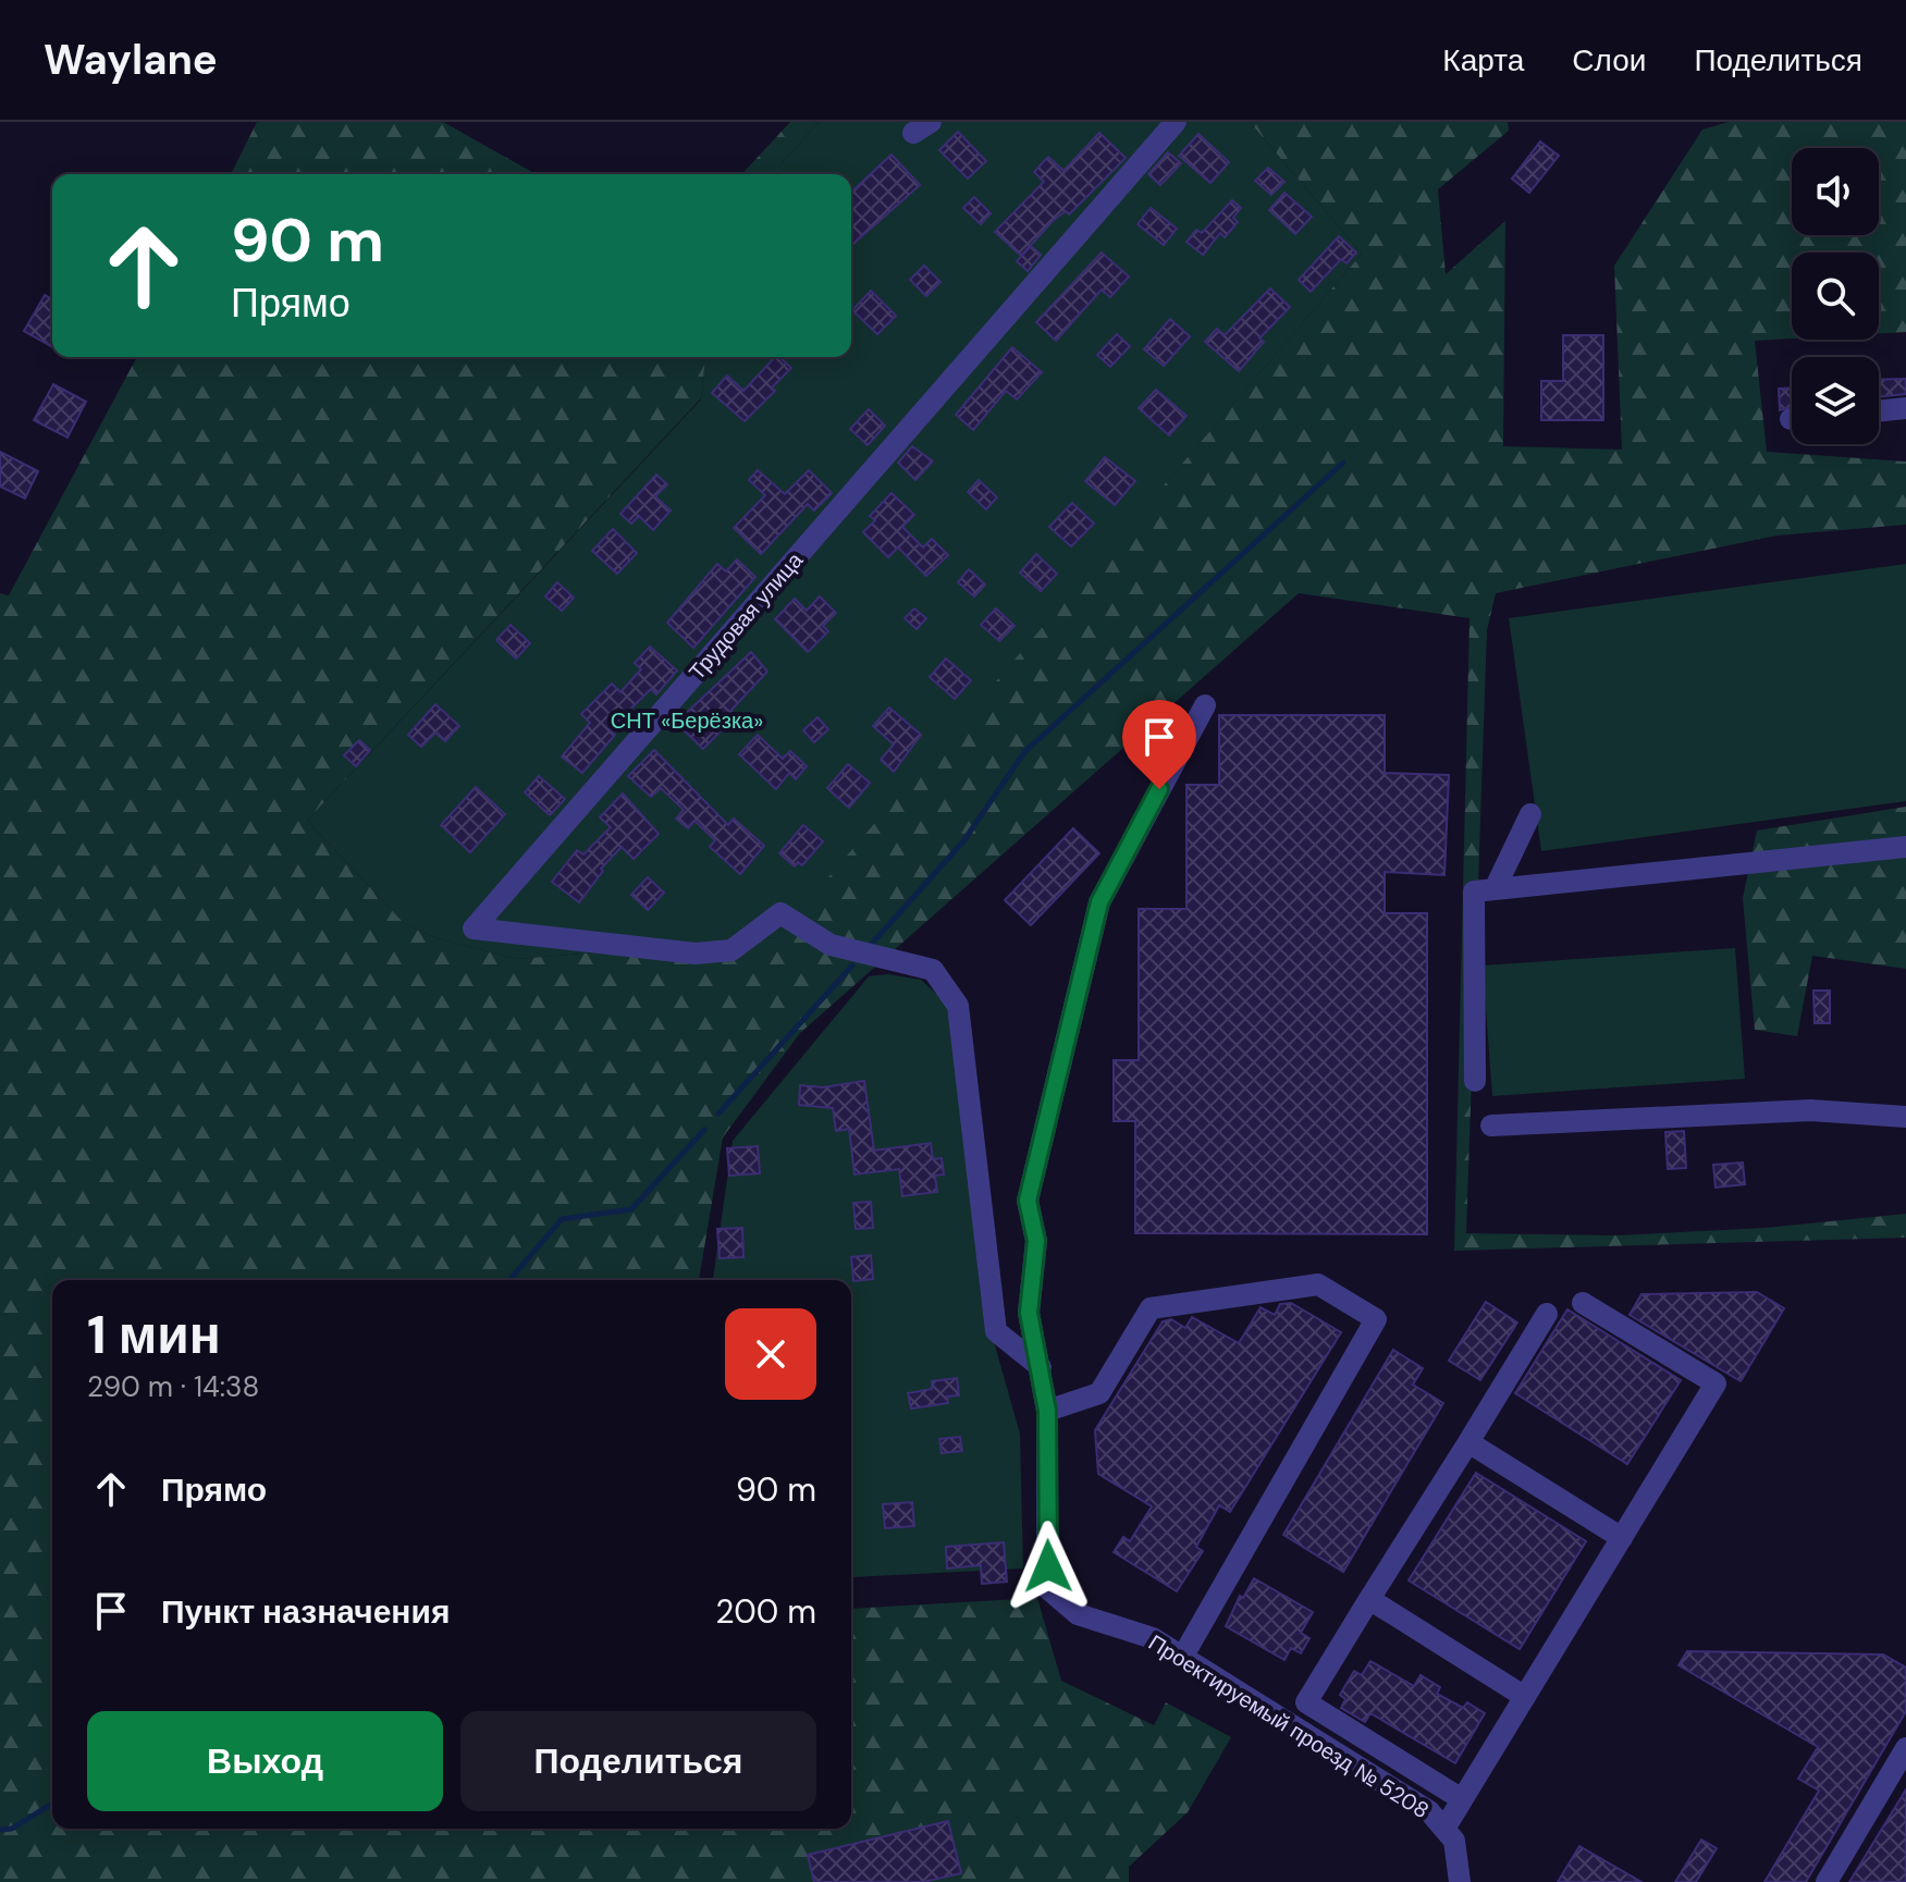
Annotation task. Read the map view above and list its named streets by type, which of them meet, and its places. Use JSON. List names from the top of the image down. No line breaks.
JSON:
{"streets":{"street":["Трудовая улица","Проектируемый проезд № 5208"]},"crossings":[["Трудовая улица","Проектируемый проезд № 5208"]],"parks":["СНТ «Берёзка»"],"page":{"header":"Waylane","nav":["Карта","Слои","Поделиться"],"turn":["90 m","Прямо"],"heading":["1 мин","290 m · 14:38"],"list":[{"name":"Прямо","value":"90 m"},{"name":"Пункт назначения","value":"200 m"}],"buttons":["Выход","Поделиться"]}}
